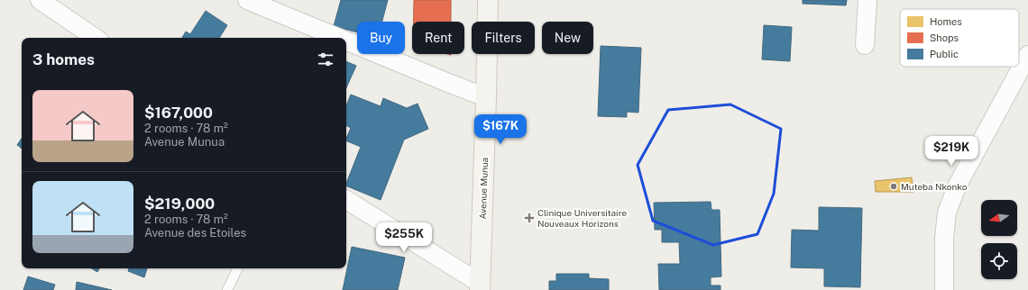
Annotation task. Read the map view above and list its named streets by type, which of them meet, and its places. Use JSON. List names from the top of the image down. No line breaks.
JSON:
{"streets":{"main road":["Avenue Munua"]},"places":{"other":["Muteba Nkonko"],"health":["Clinique Universitaire Nouveaux Horizons"]},"legend":["Homes","Shops","Public"],"north":"left","page":{"chip":["Buy","Rent","Filters","New"],"heading":"3 homes","list":[{"name":"$167,000","note":"2 rooms · 78 m² · Avenue Munua"},{"name":"$219,000","note":"2 rooms · 78 m² · Avenue des Etoiles"}],"price":["$167K","$219K","$255K"]}}
